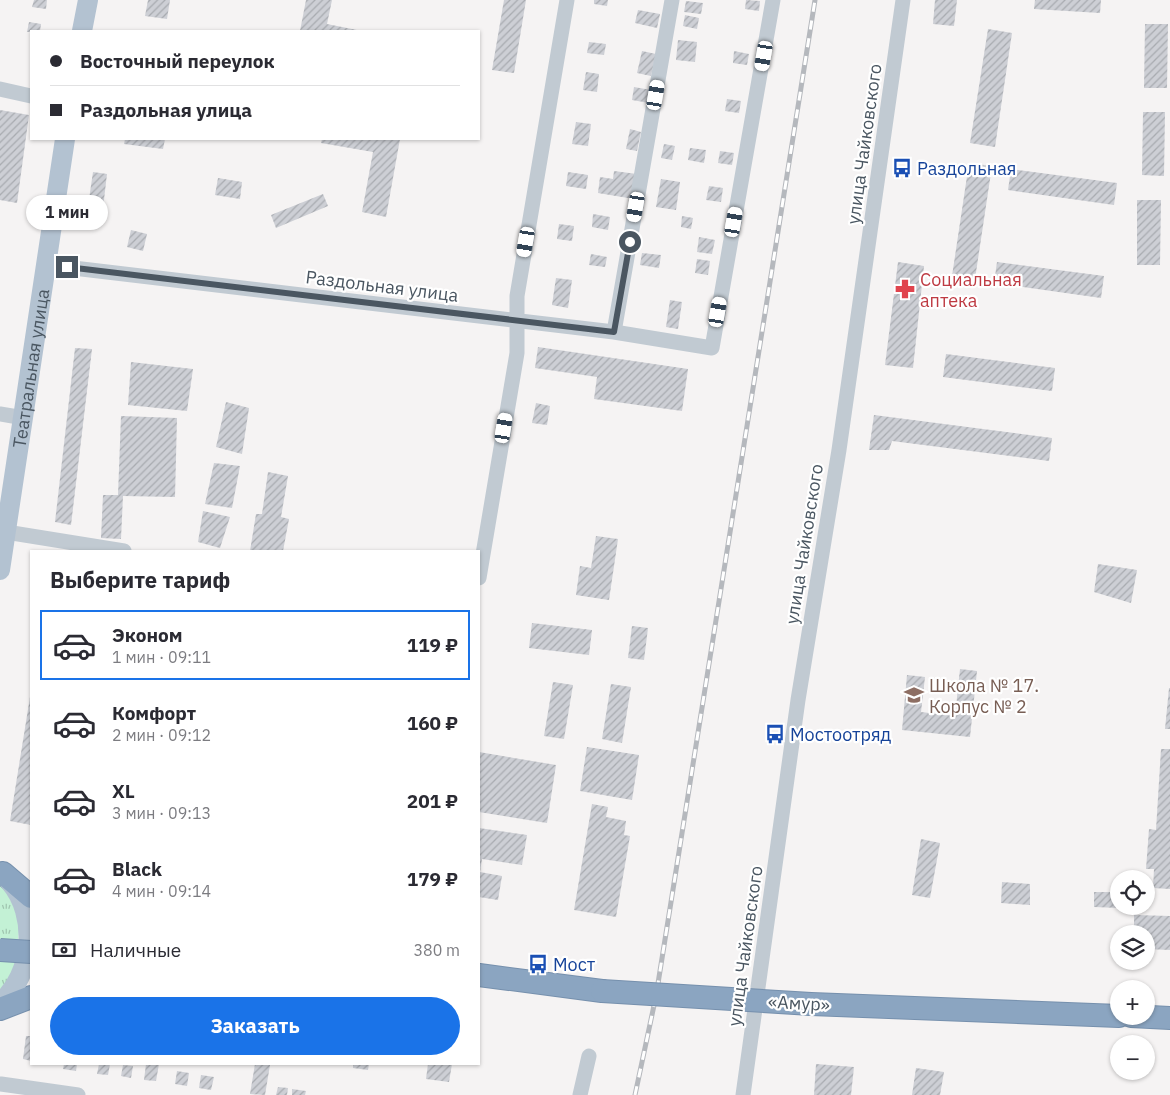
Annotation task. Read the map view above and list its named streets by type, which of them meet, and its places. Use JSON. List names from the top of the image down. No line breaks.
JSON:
{"streets":{"highway":["«Амур»"],"main road":["Театральная улица"],"street":["улица Чайковского","Раздольная улица"]},"crossings":[["Раздольная улица","Театральная улица"]],"places":{"bus stop":["Раздольная","Мостоотряд","Мост"],"pharmacy":["Социальная аптека"],"school or university":["Школа № 17. Корпус № 2"]},"page":{"banner":["Восточный переулок","Раздольная улица"],"bubble":"1 мин","heading":"Выберите тариф","list":[{"name":"Эконом","note":"1 мин · 09:11","value":"119 ₽"},{"name":"Комфорт","note":"2 мин · 09:12","value":"160 ₽"},{"name":"XL","note":"3 мин · 09:13","value":"201 ₽"},{"name":"Black","note":"4 мин · 09:14","value":"179 ₽"}],"map_buttons":["+","−"],"pay":["Наличные","380 m"],"buttons":"Заказать"}}
